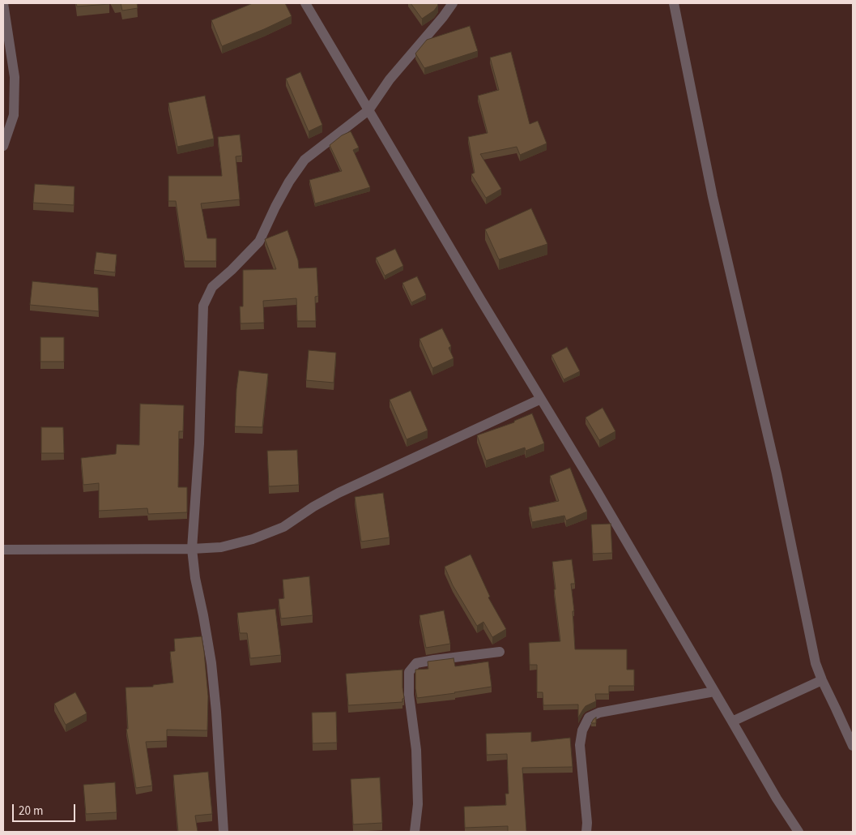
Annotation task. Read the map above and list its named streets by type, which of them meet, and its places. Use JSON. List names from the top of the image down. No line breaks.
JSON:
{"scale_bar":"20 m"}
